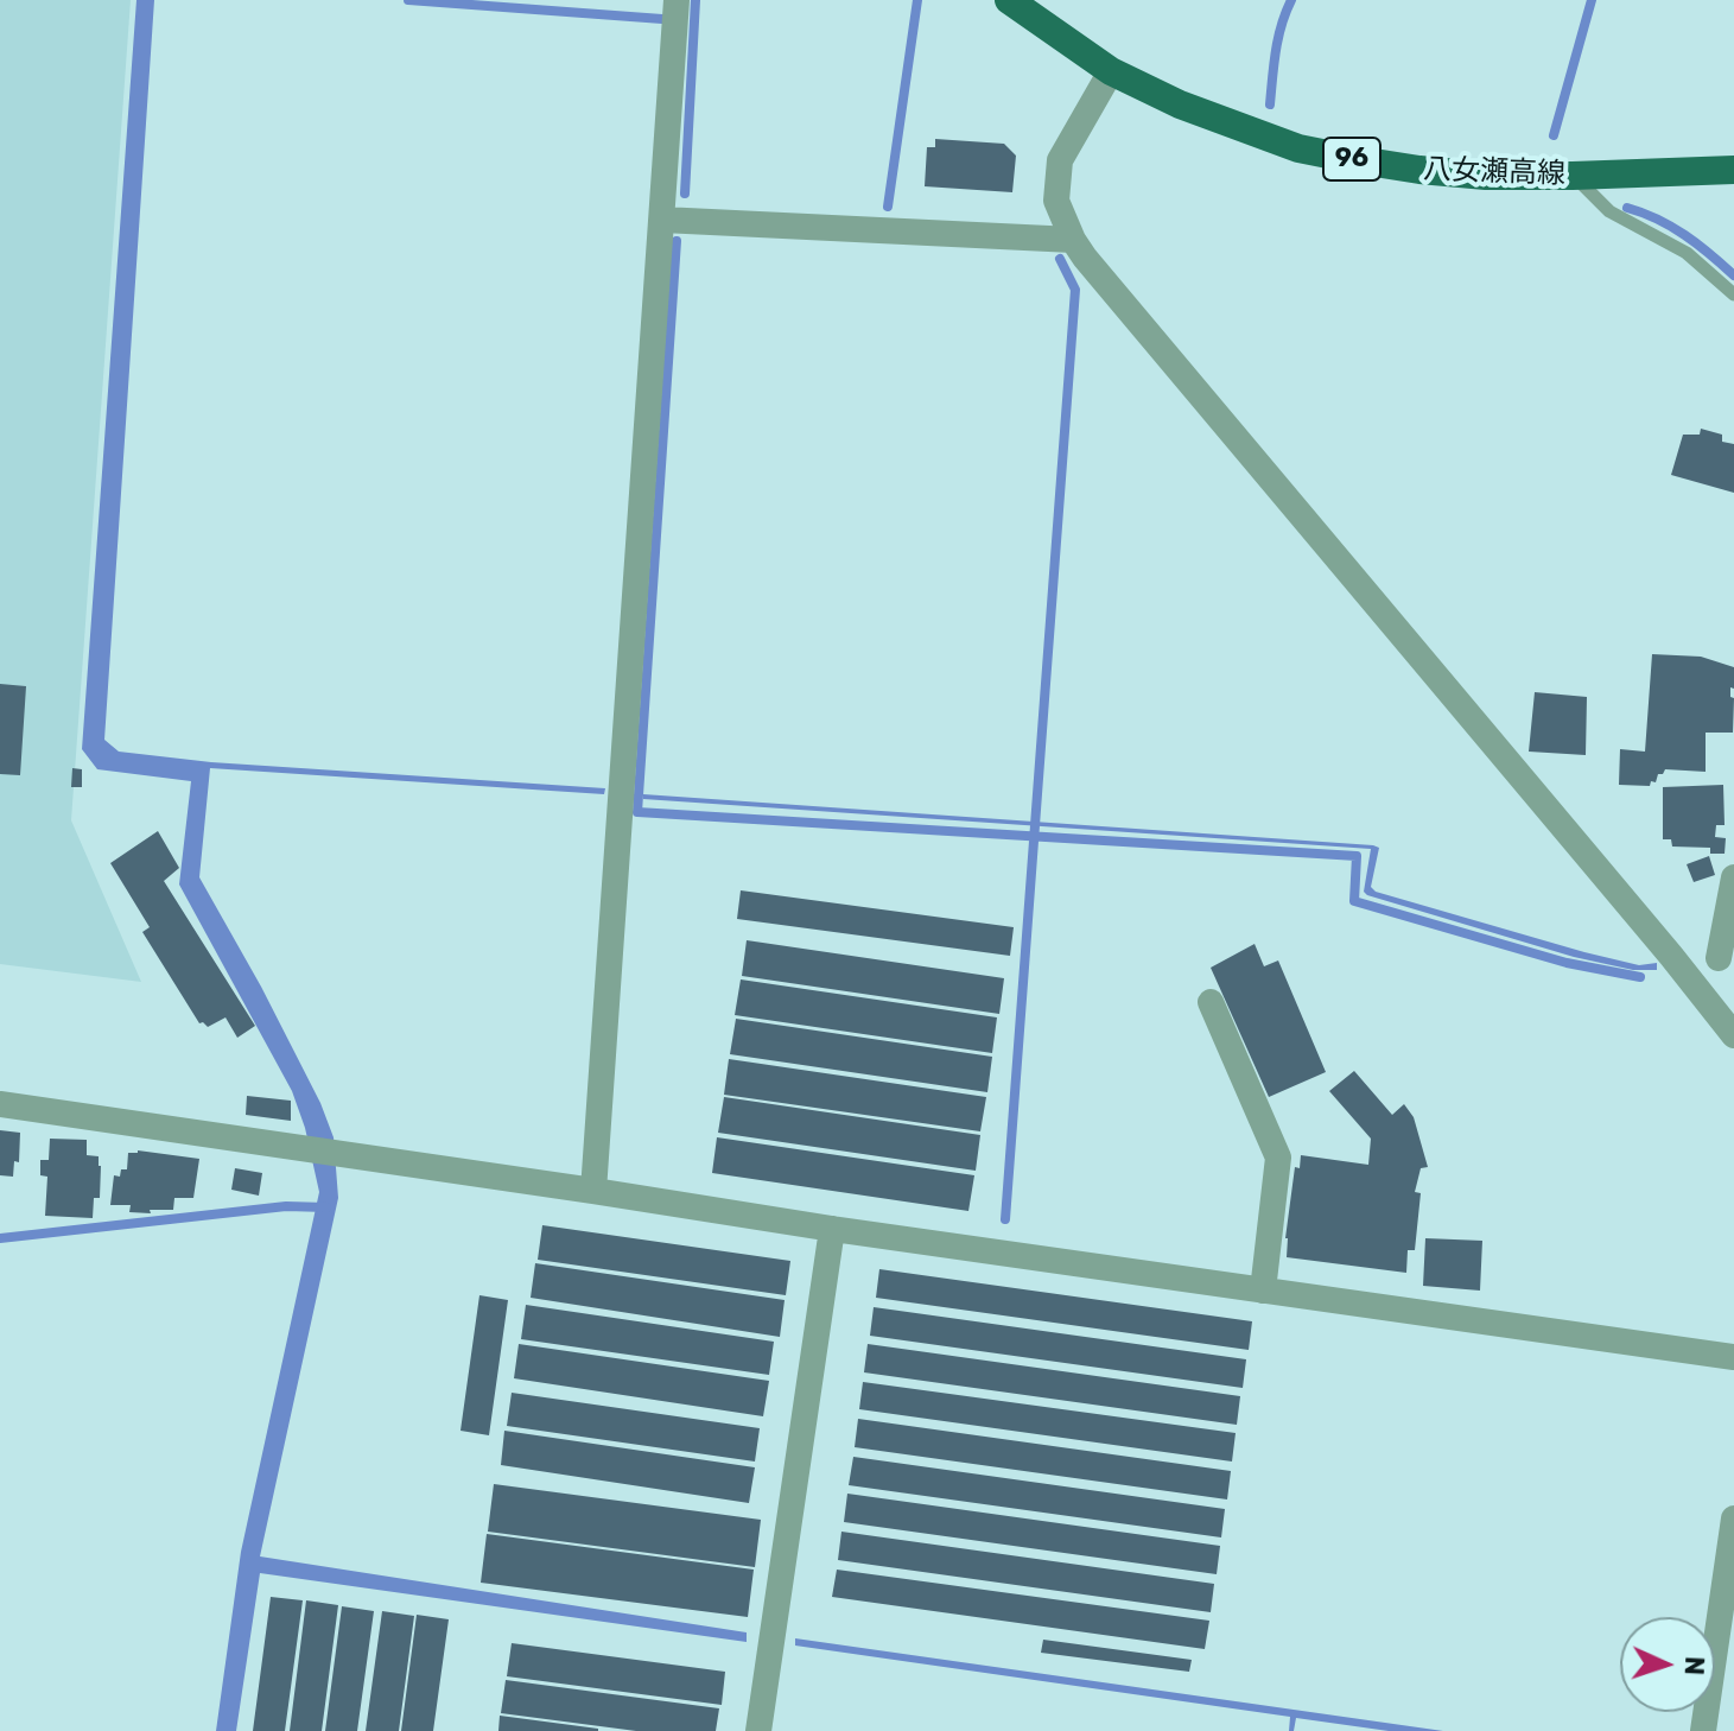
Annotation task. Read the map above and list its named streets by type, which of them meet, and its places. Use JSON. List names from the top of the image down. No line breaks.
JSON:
{"streets":{"main road":["96","八女瀬高線"]},"north":"right"}
